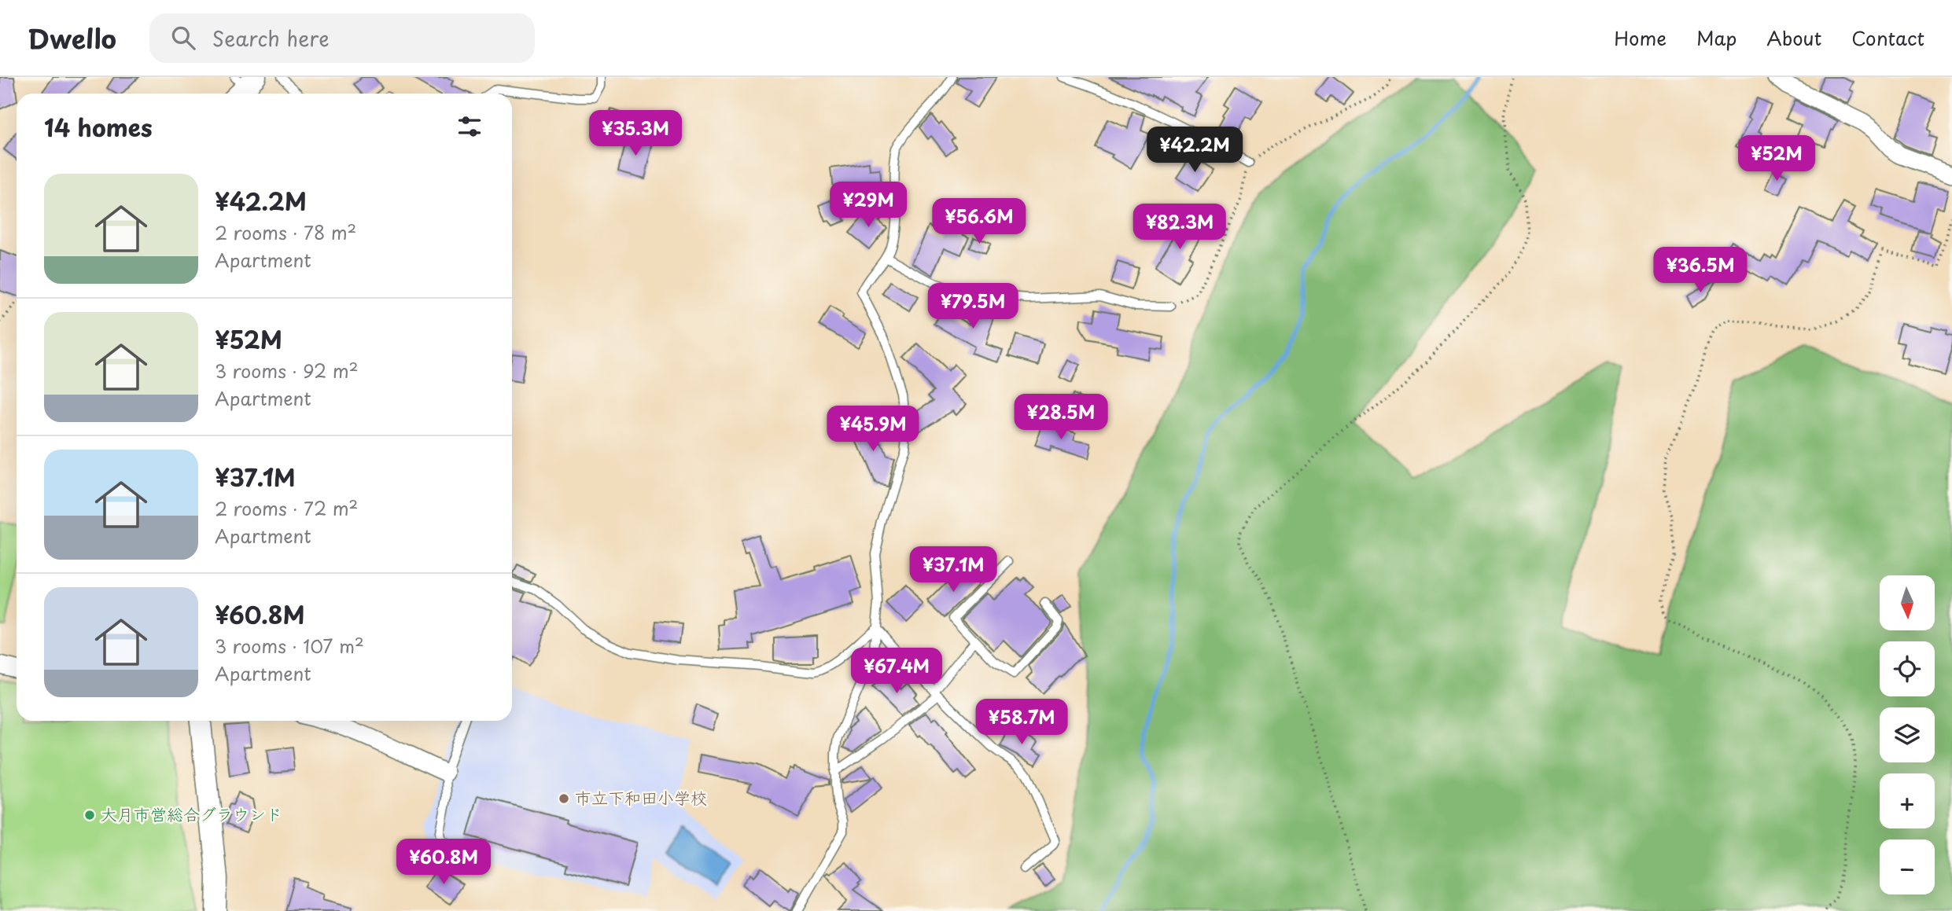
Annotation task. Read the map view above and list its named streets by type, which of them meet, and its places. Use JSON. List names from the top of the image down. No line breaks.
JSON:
{"places":["市立下和田小学校","大月市営総合グラウンド"],"north":"bottom","page":{"header":"Dwello","search":"Search here","nav":["Home","Map","About","Contact"],"heading":"14 homes","price":["¥35.3M","¥42.2M","¥52M","¥29M","¥56.6M","¥82.3M","¥36.5M","¥79.5M","¥28.5M","¥45.9M","¥37.1M","¥67.4M","¥58.7M","¥60.8M"],"list":[{"name":"¥42.2M","note":"2 rooms · 78 m² · Apartment"},{"name":"¥52M","note":"3 rooms · 92 m² · Apartment"},{"name":"¥37.1M","note":"2 rooms · 72 m² · Apartment"},{"name":"¥60.8M","note":"3 rooms · 107 m² · Apartment"}],"map_buttons":["+","−"]}}
